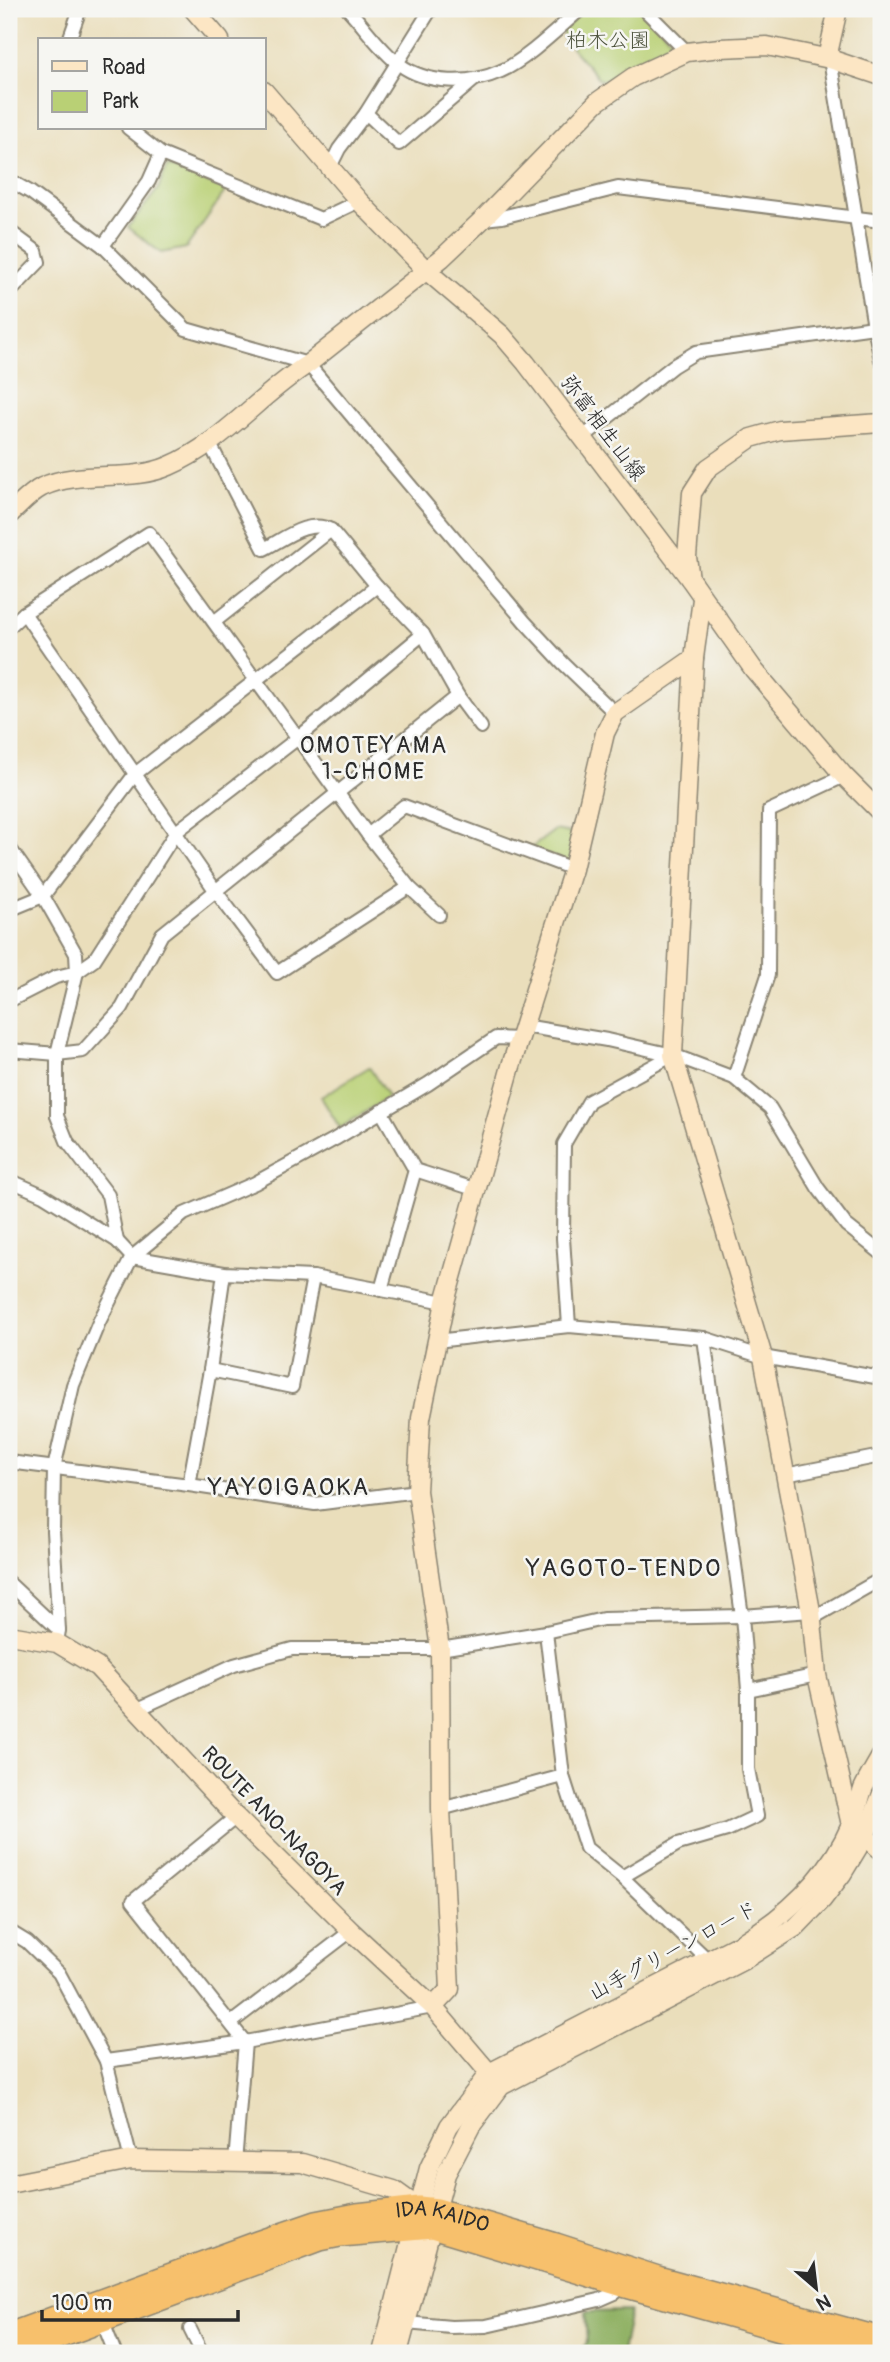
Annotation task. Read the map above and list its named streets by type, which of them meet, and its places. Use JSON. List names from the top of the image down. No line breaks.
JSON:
{"streets":{"highway":["IDA KAIDO"],"street":["弥富相生山線","ROUTE ANO-NAGOYA","山手グリーンロード"]},"crossings":[["ROUTE ANO-NAGOYA","山手グリーンロード"]],"districts":["OMOTEYAMA 1-CHOME","YAYOIGAOKA","YAGOTO-TENDO"],"parks":["柏木公園"],"legend":["Road","Park"],"scale_bar":"100 m","north":"bottom right"}
